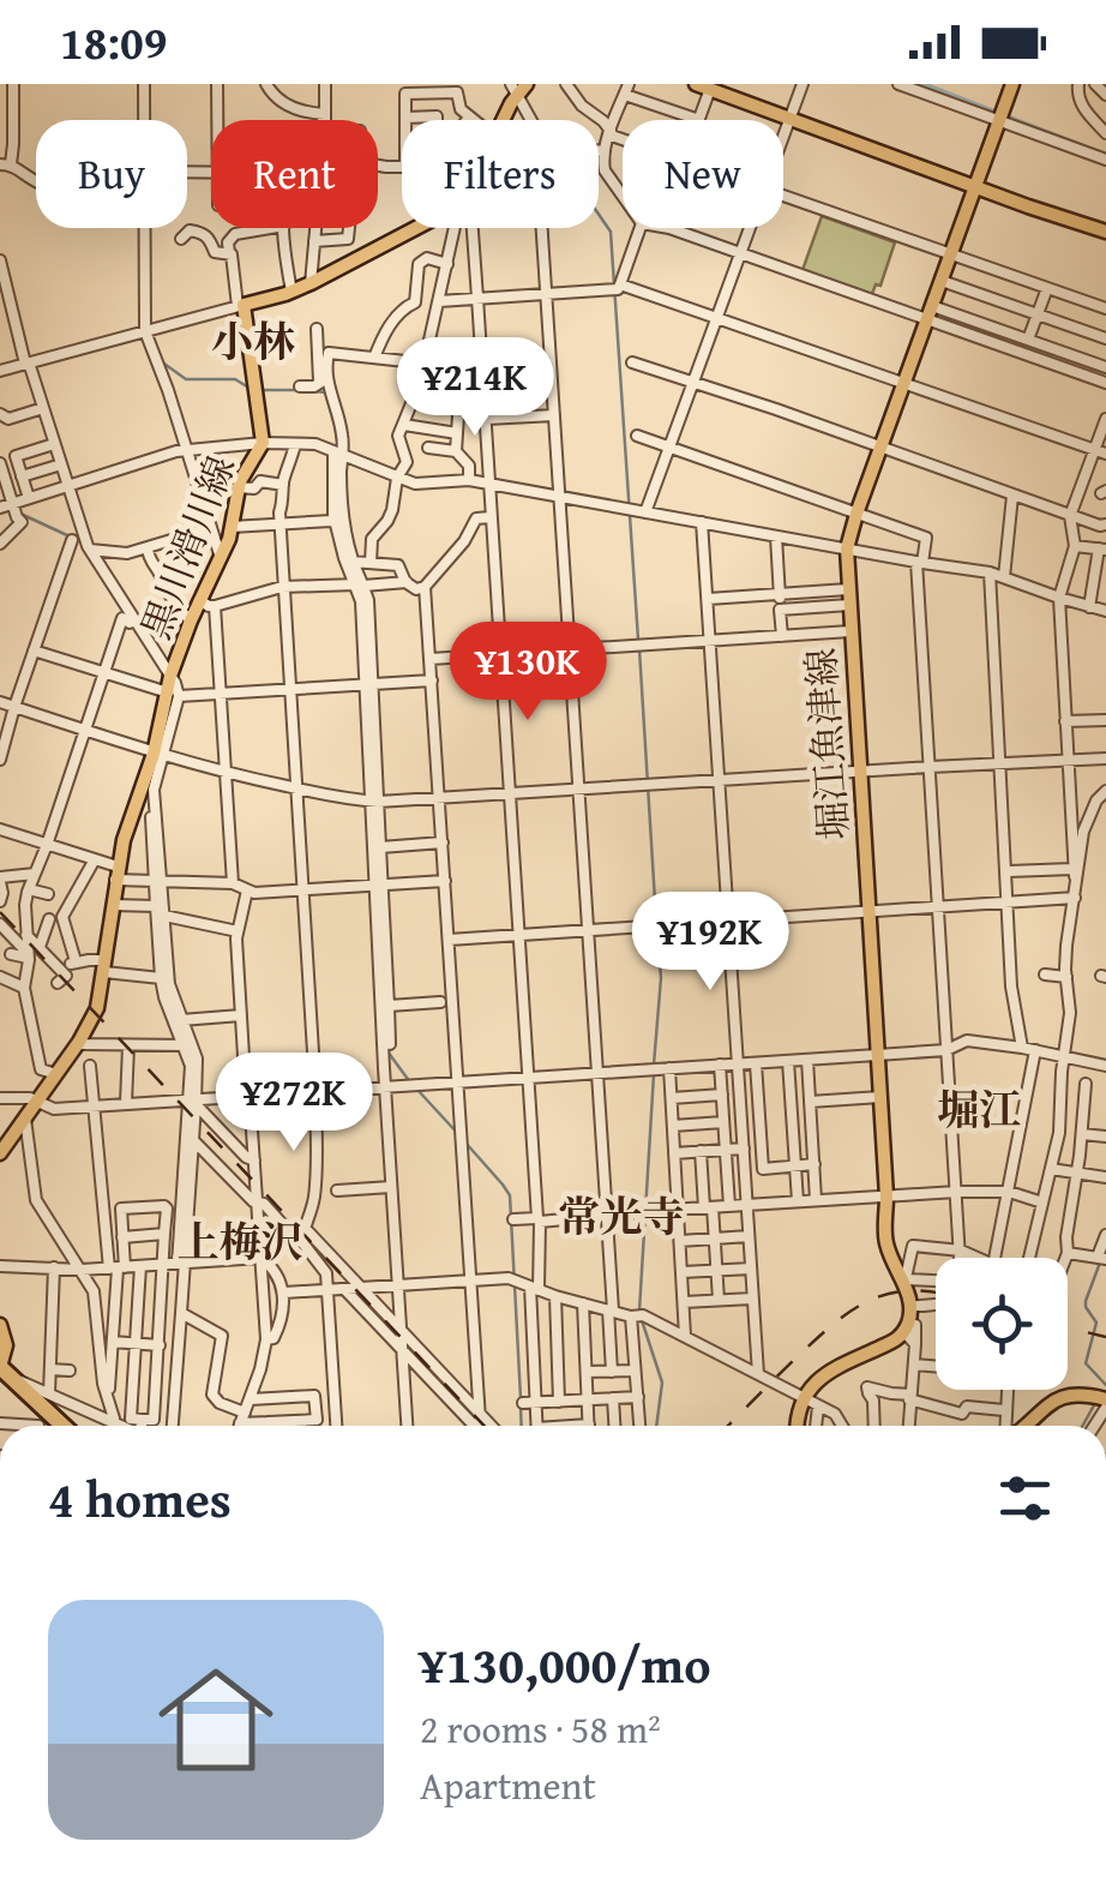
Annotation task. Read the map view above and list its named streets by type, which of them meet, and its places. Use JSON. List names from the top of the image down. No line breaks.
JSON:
{"streets":{"main road":["黒川滑川線","堀江魚津線"]},"districts":["小林","堀江","常光寺","上梅沢"],"page":{"status":"18:09","chip":["Buy","Rent","Filters","New"],"price":["¥214K","¥130K","¥192K","¥272K"],"heading":"4 homes","list":[{"name":"¥130,000/mo","note":"2 rooms · 58 m² · Apartment"}]}}
